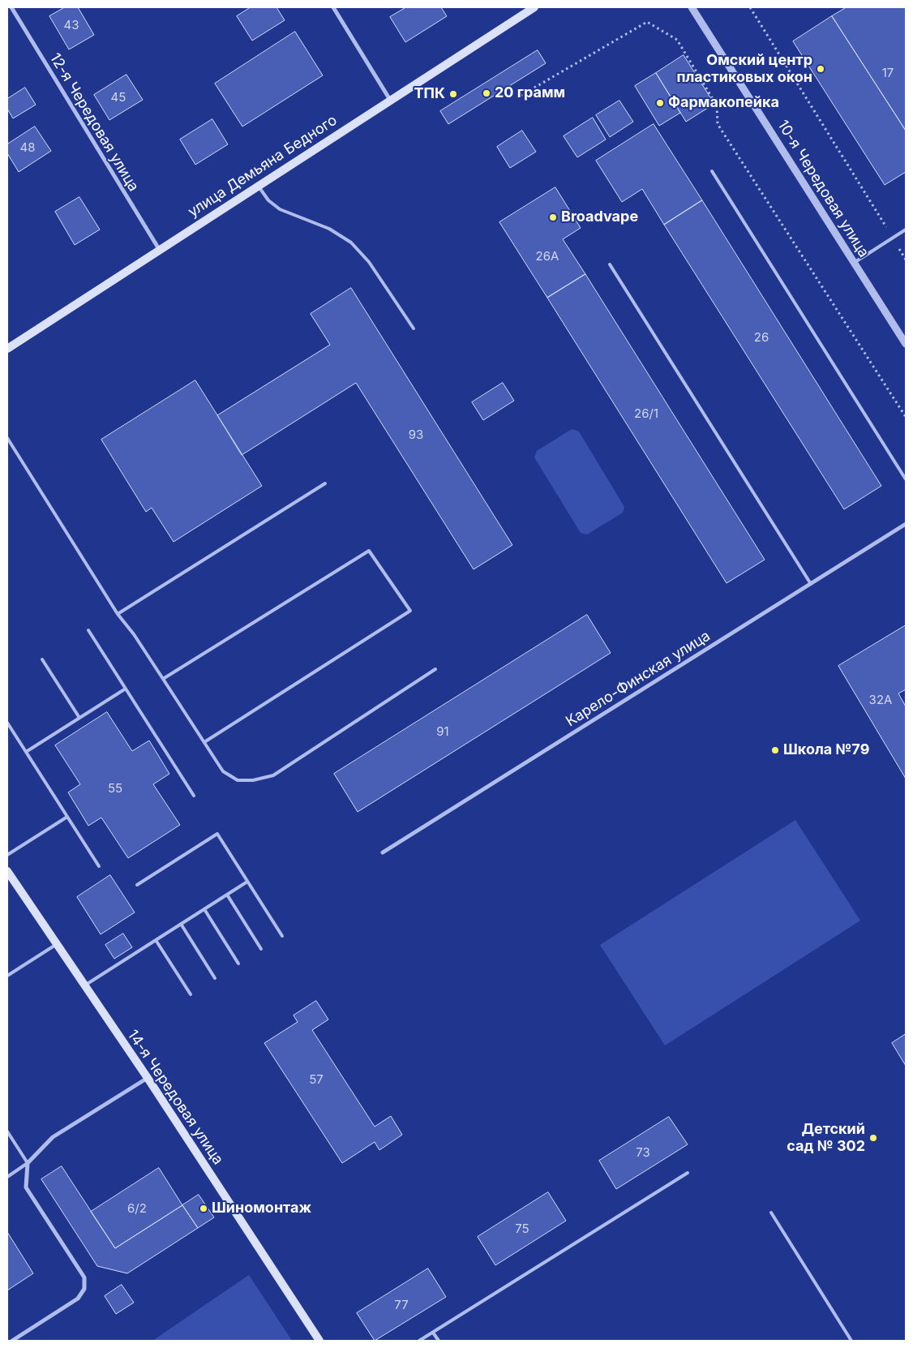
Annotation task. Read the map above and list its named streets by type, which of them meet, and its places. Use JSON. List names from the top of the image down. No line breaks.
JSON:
{"streets":{"main road":["улица Демьяна Бедного","14-я Чередовая улица"],"street":["12-я Чередовая улица","10-я Чередовая улица","Карело-Финская улица"]},"crossings":[["12-я Чередовая улица","улица Демьяна Бедного"]],"places":["Омский центр пластиковых окон","20 грамм","ТПК","Фармакопейка","Broadvape","Школа №79","Детский сад № 302","Шиномонтаж"],"house_numbers":["43","17","45","48","26А","26","26/1","93","32А","91","55","57","73","6/2","75","77"]}
